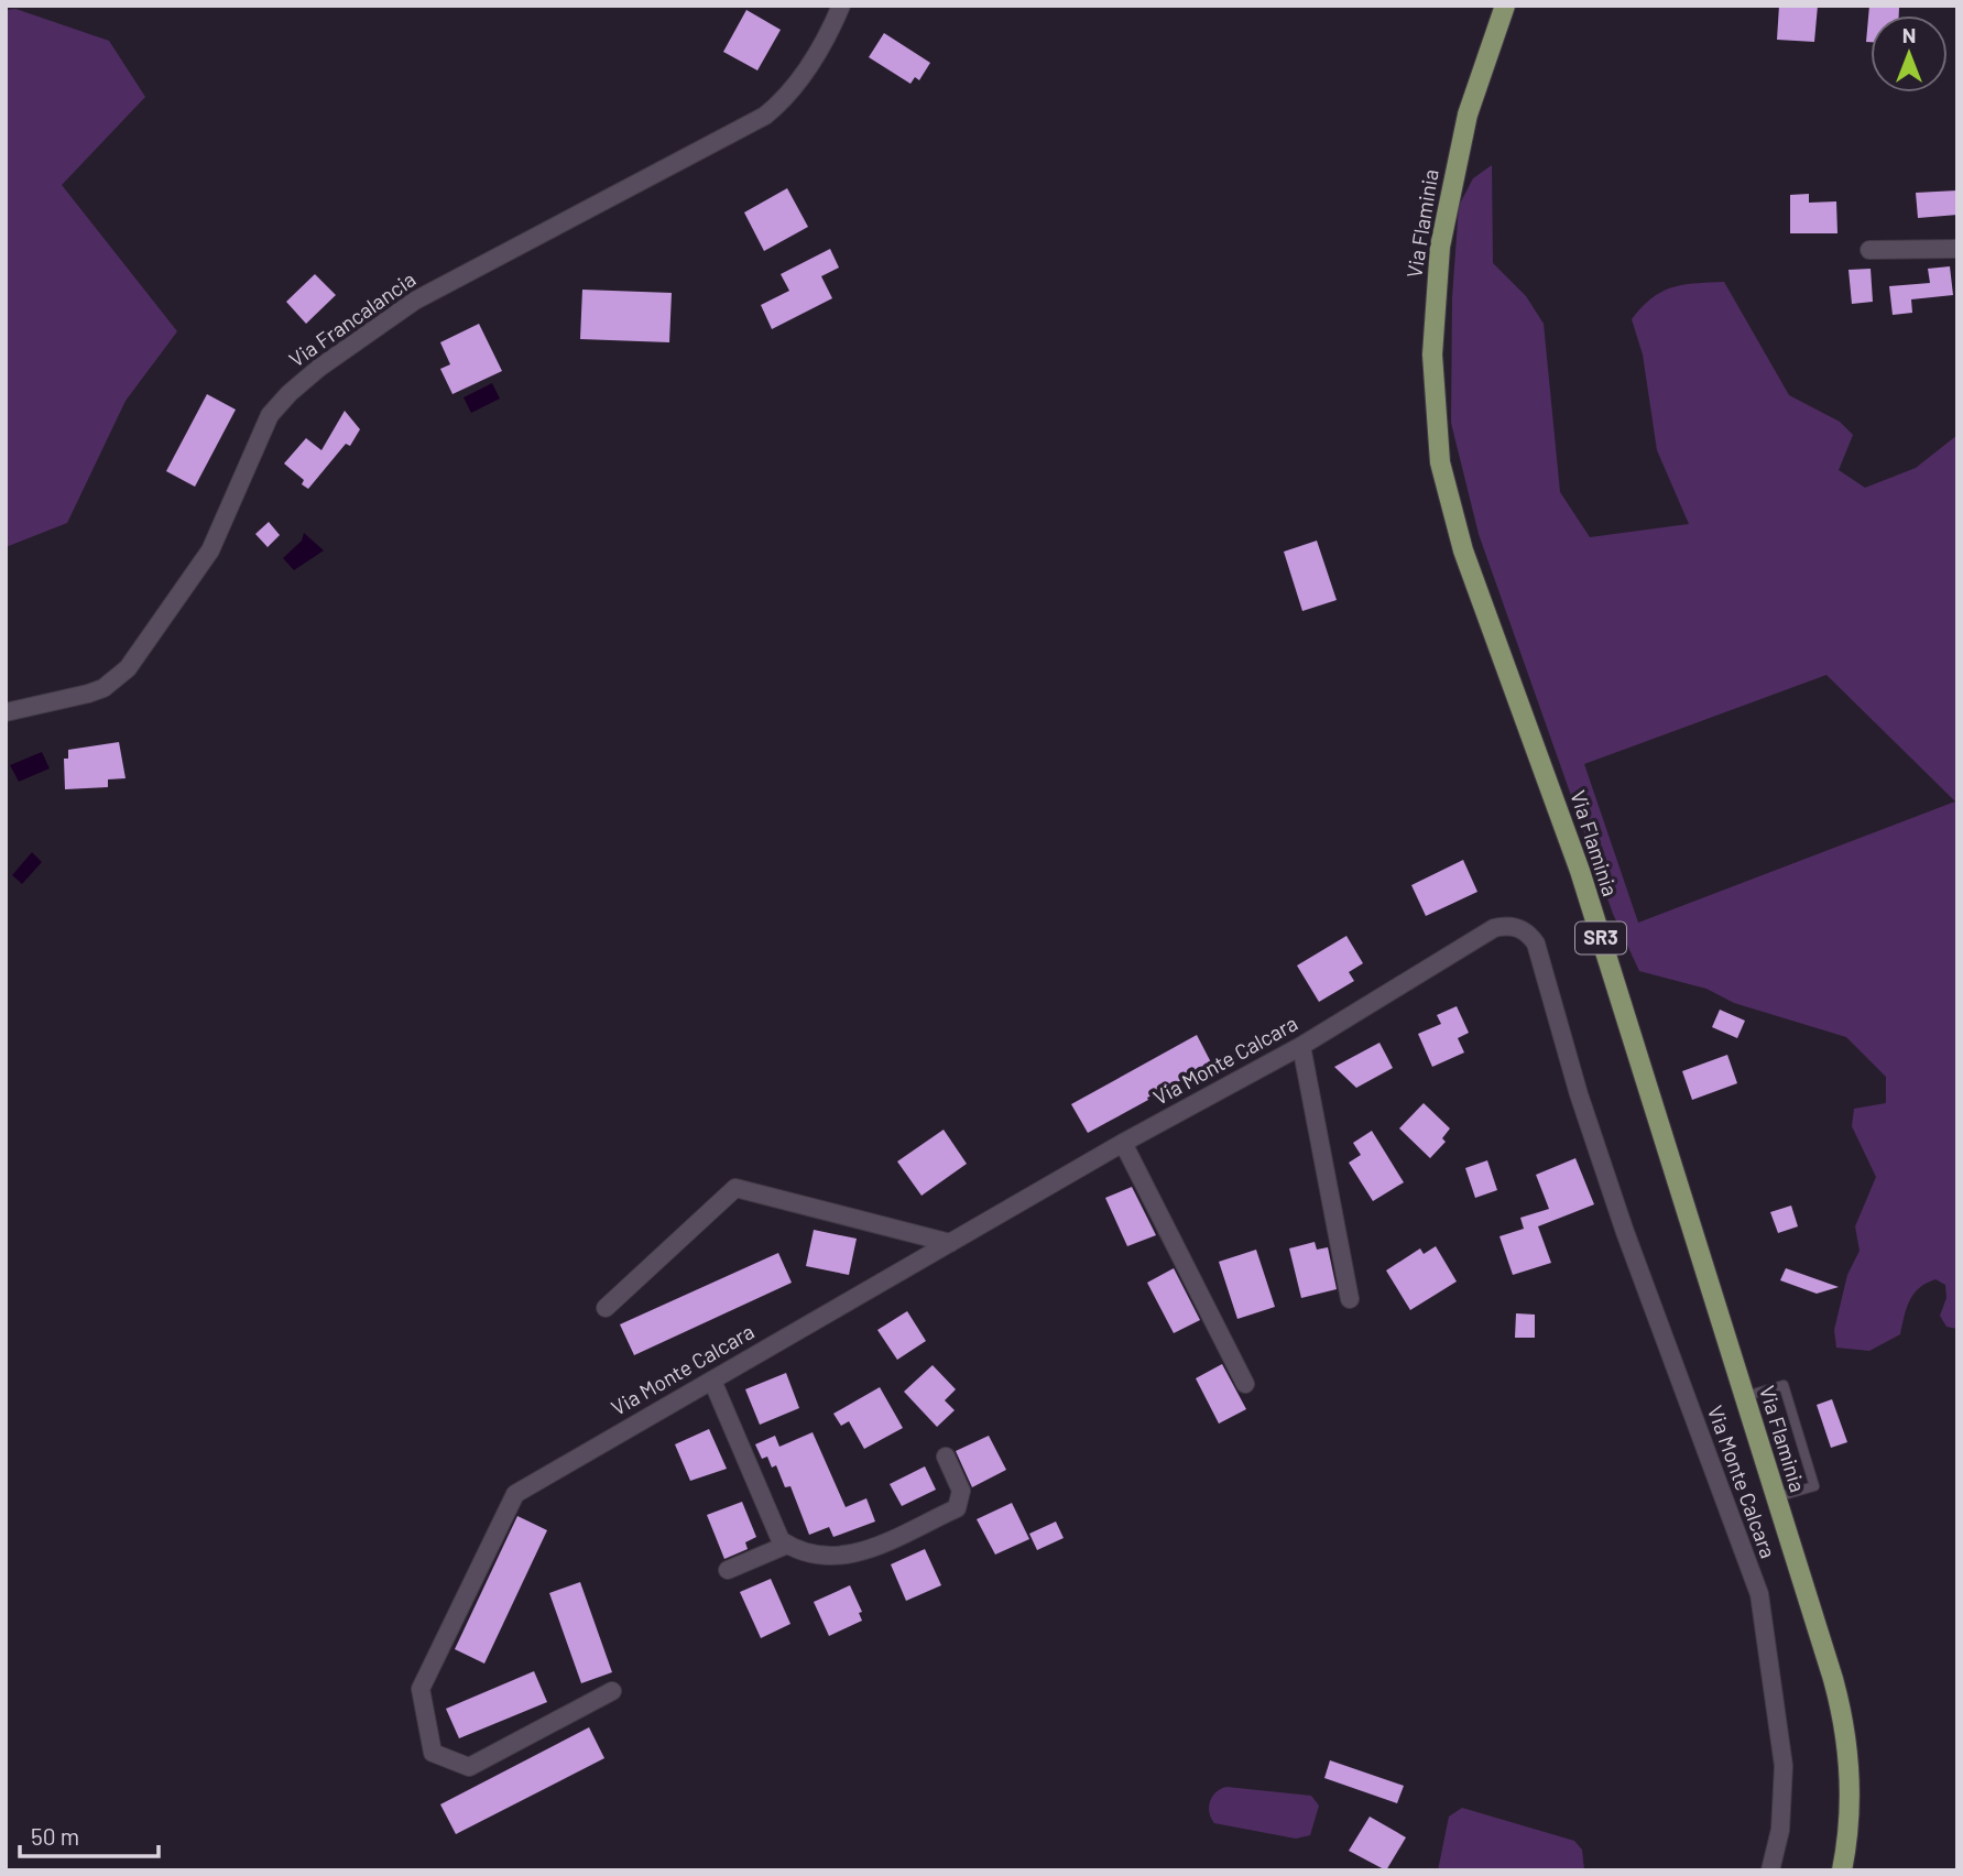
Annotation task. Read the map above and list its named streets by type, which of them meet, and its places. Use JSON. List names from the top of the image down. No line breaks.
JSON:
{"streets":{"main road":["Via Flaminia","SR3"],"street":["Via Francalancia","Via Monte Calcara"]},"scale_bar":"50 m","north":"top"}
